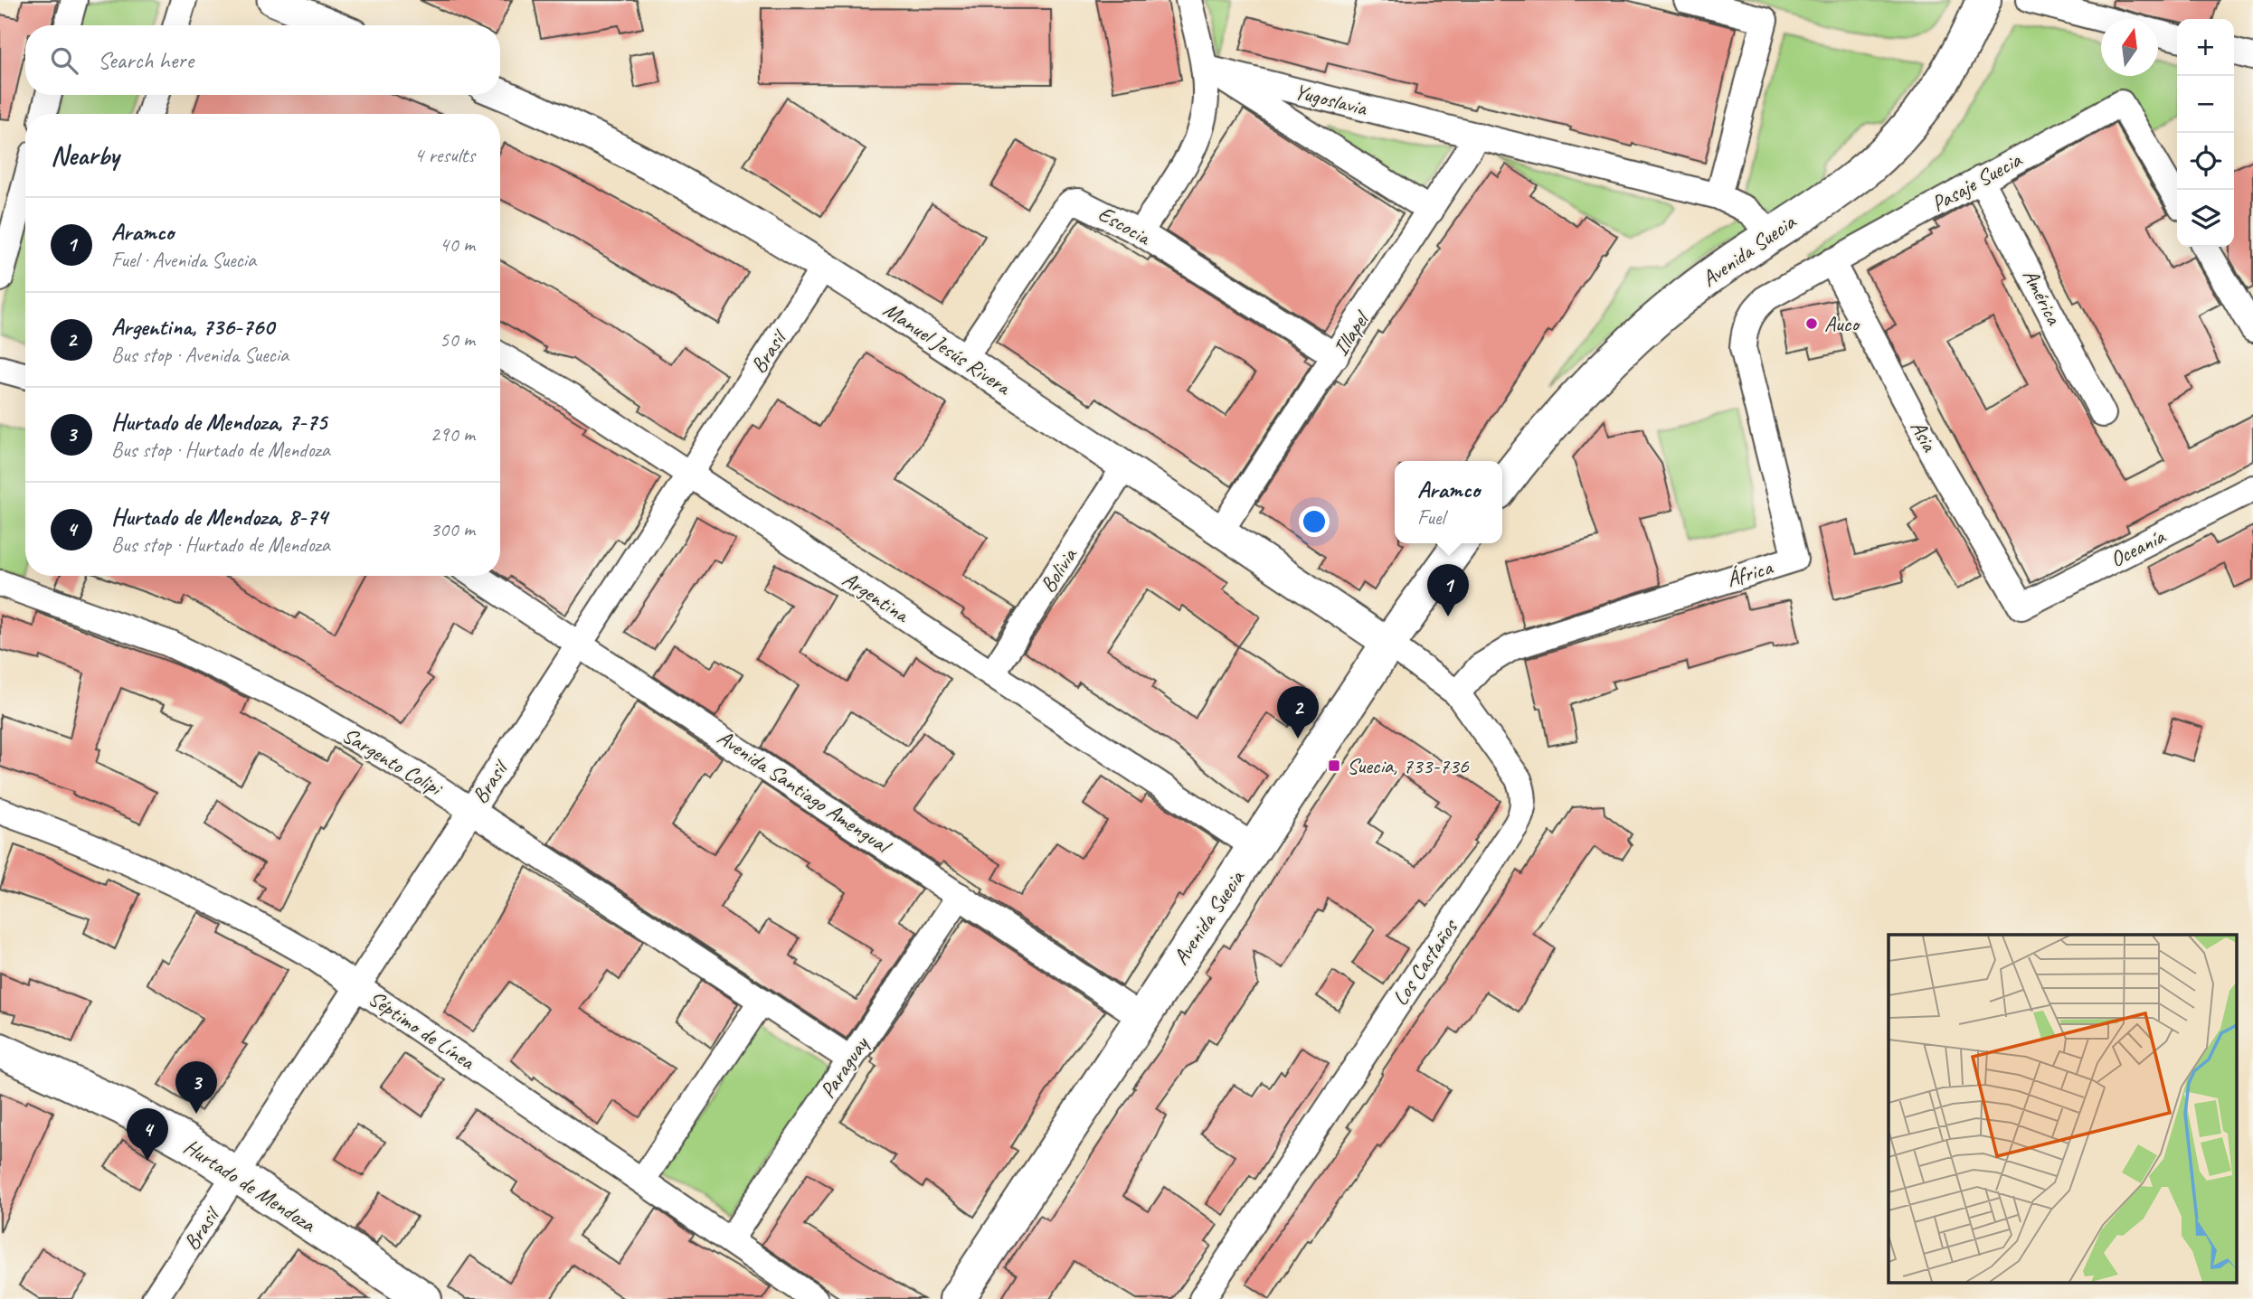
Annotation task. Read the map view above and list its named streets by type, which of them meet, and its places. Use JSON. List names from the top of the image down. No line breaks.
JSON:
{"streets":{"main road":["Avenida Suecia","Hurtado de Mendoza"],"street":["Yugoslavia","Pasaje Suecia","Escocia","América","Illapel","Manuel Jesús Rivera","Brasil","Asia","Oceanía","Bolivia","África","Argentina","Sargento Colipi","Avenida Santiago Amengual","Los Castaños","Séptimo de Línea","Paraguay"]},"crossings":[["Yugoslavia","Avenida Suecia"],["Yugoslavia","Illapel"],["Pasaje Suecia","América"],["Pasaje Suecia","Asia"],["Pasaje Suecia","África"],["Escocia","Illapel"],["Escocia","Manuel Jesús Rivera"],["Avenida Suecia","Manuel Jesús Rivera"],["Avenida Suecia","Argentina"],["Avenida Suecia","Avenida Santiago Amengual"],["Avenida Suecia","Los Castaños"],["Illapel","Manuel Jesús Rivera"],["Manuel Jesús Rivera","Brasil"],["Manuel Jesús Rivera","Bolivia"],["Manuel Jesús Rivera","Los Castaños"],["Brasil","Argentina"],["Brasil","Sargento Colipi"],["Brasil","Avenida Santiago Amengual"],["Brasil","Séptimo de Línea"],["Brasil","Hurtado de Mendoza"],["Asia","Oceanía"],["Asia","África"],["Bolivia","Argentina"],["África","Los Castaños"],["Sargento Colipi","Paraguay"],["Avenida Santiago Amengual","Paraguay"],["Séptimo de Línea","Paraguay"]],"places":{"other":["Auco"],"transit":["Suecia, 733-736"]},"north":"top","page":{"map_buttons":["+","−"],"search":"Search here","heading":["Nearby","4 results"],"list":[{"mark":"1","name":"Aramco","note":"Fuel · Avenida Suecia","value":"40 m"},{"mark":"2","name":"Argentina, 736-760","note":"Bus stop · Avenida Suecia","value":"50 m"},{"mark":"3","name":"Hurtado de Mendoza, 7-75","note":"Bus stop · Hurtado de Mendoza","value":"290 m"},{"mark":"4","name":"Hurtado de Mendoza, 8-74","note":"Bus stop · Hurtado de Mendoza","value":"300 m"}],"popup":["Aramco","Fuel"],"pins":["1","2","3","4"]}}
